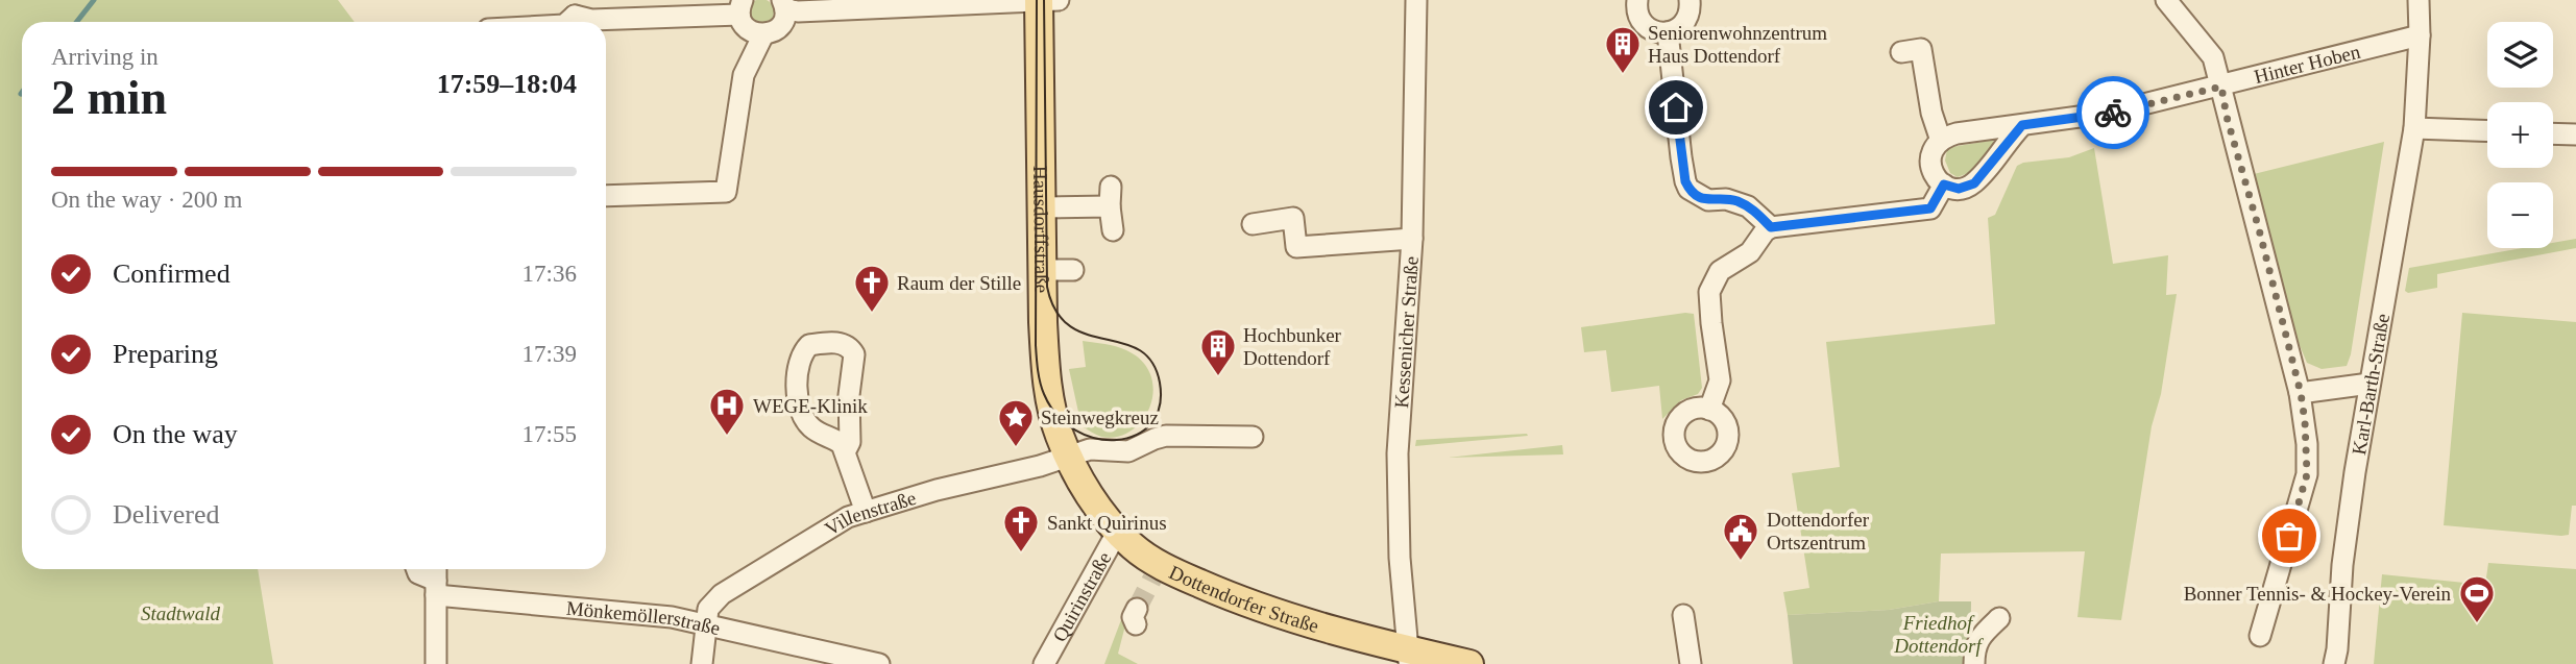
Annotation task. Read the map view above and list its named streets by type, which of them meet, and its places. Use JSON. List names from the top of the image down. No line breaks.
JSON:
{"streets":{"main road":["Hausdorffstraße","Dottendorfer Straße"],"street":["Hinter Hoben","Kessenicher Straße","Karl-Barth-Straße","Villenstraße","Quirinstraße","Mönkemöllerstraße"]},"crossings":[["Hinter Hoben","Karl-Barth-Straße"],["Hausdorffstraße","Villenstraße"],["Hausdorffstraße","Dottendorfer Straße"],["Kessenicher Straße","Dottendorfer Straße"],["Villenstraße","Dottendorfer Straße"],["Villenstraße","Mönkemöllerstraße"],["Dottendorfer Straße","Quirinstraße"]],"parks":["Stadtwald","Friedhof Dottendorf"],"places":{"building":["Seniorenwohnzentrum Haus Dottendorf","Hochbunker Dottendorf"],"church":["Raum der Stille","Sankt Quirinus"],"hospital":["WEGE-Klinik"],"place":["Steinwegkreuz"],"public building":["Dottendorfer Ortszentrum"],"sports":["Bonner Tennis- & Hockey-Verein"]},"page":{"map_buttons":["+","−"],"heading":["2 min","Arriving in","17:59–18:04"],"bar":"On the way · 200 m","list":[["Confirmed","17:36"],["Preparing","17:39"],["On the way","17:55"],"Delivered"]}}
